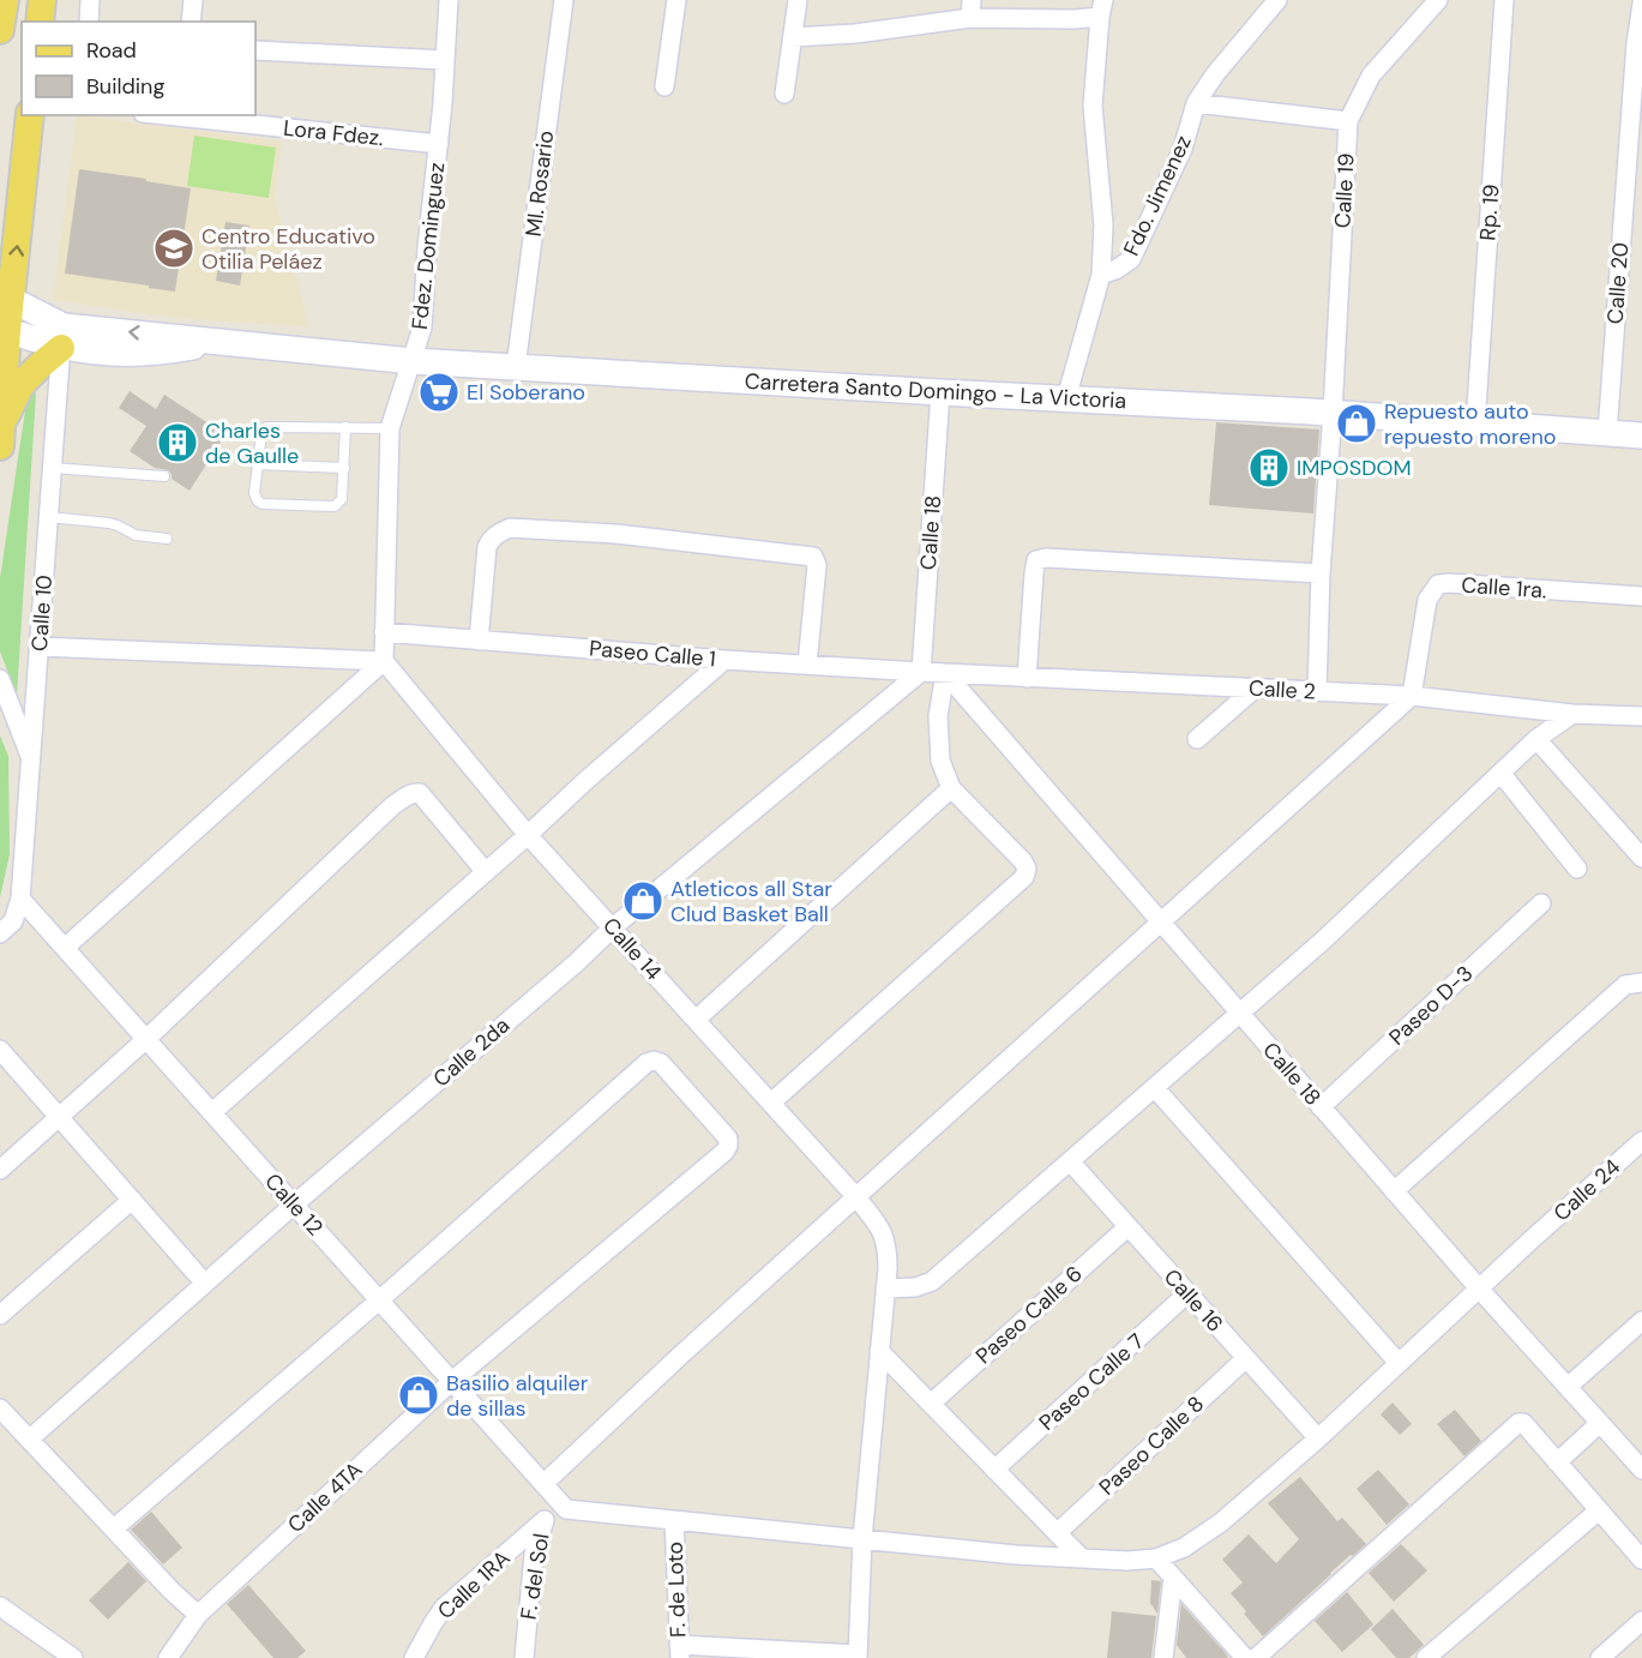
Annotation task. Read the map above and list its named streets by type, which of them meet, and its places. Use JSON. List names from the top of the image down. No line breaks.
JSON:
{"streets":{"main road":["Carretera Santo Domingo - La Victoria"],"street":["Lora Fdez.","Ml. Rosario","Calle 19","Fdo. Jimenez","Rp. 19","Fdez. Dominguez","Calle 20","Calle 18","Calle 1ra.","Calle 10","Paseo Calle 1","Calle 2","Calle 14","Paseo D-3","Calle 2da","Calle 24","Calle 12","Calle 16","Paseo Calle 6","Paseo Calle 7","Paseo Calle 8","Calle 4TA","F. del Sol","Calle 1RA","F. de Loto"]},"crossings":[["Lora Fdez.","Fdez. Dominguez"],["Ml. Rosario","Carretera Santo Domingo - La Victoria"],["Calle 19","Carretera Santo Domingo - La Victoria"],["Calle 19","Calle 2"],["Fdo. Jimenez","Carretera Santo Domingo - La Victoria"],["Rp. 19","Carretera Santo Domingo - La Victoria"],["Fdez. Dominguez","Carretera Santo Domingo - La Victoria"],["Fdez. Dominguez","Paseo Calle 1"],["Fdez. Dominguez","Calle 14"],["Calle 20","Carretera Santo Domingo - La Victoria"],["Carretera Santo Domingo - La Victoria","Calle 18"],["Carretera Santo Domingo - La Victoria","Calle 10"],["Calle 18","Paseo Calle 1"],["Calle 18","Calle 2"],["Calle 18","Paseo D-3"],["Calle 18","Calle 2da"],["Calle 18","Calle 24"],["Calle 1ra.","Calle 2"],["Calle 10","Calle 12"],["Paseo Calle 1","Calle 2"],["Paseo Calle 1","Calle 2da"],["Calle 2","Calle 2da"],["Calle 14","Calle 2da"],["Calle 2da","Calle 12"],["Calle 24","Calle 16"],["Calle 12","Calle 4TA"],["Calle 12","F. del Sol"],["Calle 16","Paseo Calle 6"],["Calle 16","Paseo Calle 7"],["Calle 16","Paseo Calle 8"],["F. del Sol","Calle 1RA"]],"places":{"school or university":["Centro Educativo Otilia Peláez"],"supermarket":["El Soberano"],"shop":["Repuesto auto repuesto moreno","Atleticos all Star Clud Basket Ball","Basilio alquiler de sillas"],"building":["Charles de Gaulle","IMPOSDOM"]},"legend":["Road","Building"]}
